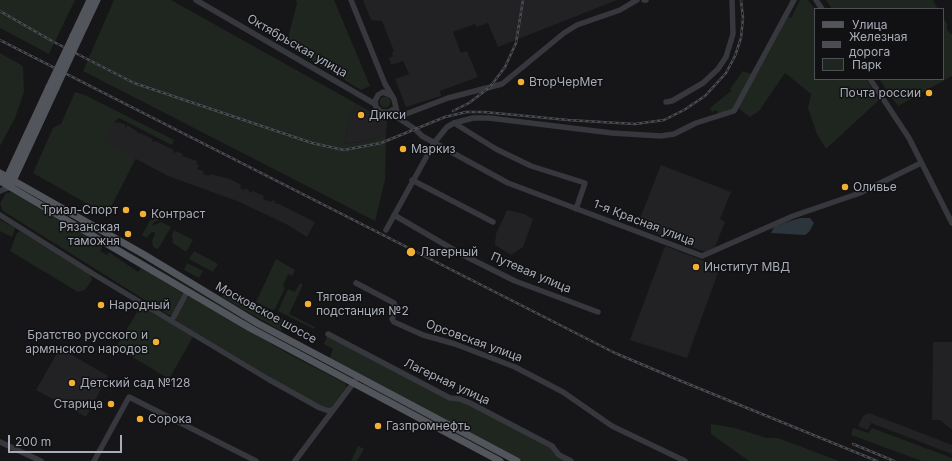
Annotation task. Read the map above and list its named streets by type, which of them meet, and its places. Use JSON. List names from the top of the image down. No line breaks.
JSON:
{"streets":{"main road":["Московское шоссе"],"street":["Октябрьская улица","1-я Красная улица","Путевая улица","Орсовская улица","Лагерная улица"]},"crossings":[["Октябрьская улица","1-я Красная улица"]],"places":["ВторЧерМет","Почта россии","Дикси","Маркиз","Оливье","Триал-Спорт","Контраст","Рязанская таможня","Лагерный","Институт МВД","Тяговая подстанция №2","Народный","Братство русского и армянского народов","Детский сад №128","Старица","Сорока","Газпромнефть"],"legend":["Улица","Железная дорога","Парк"],"scale_bar":"200 m"}
